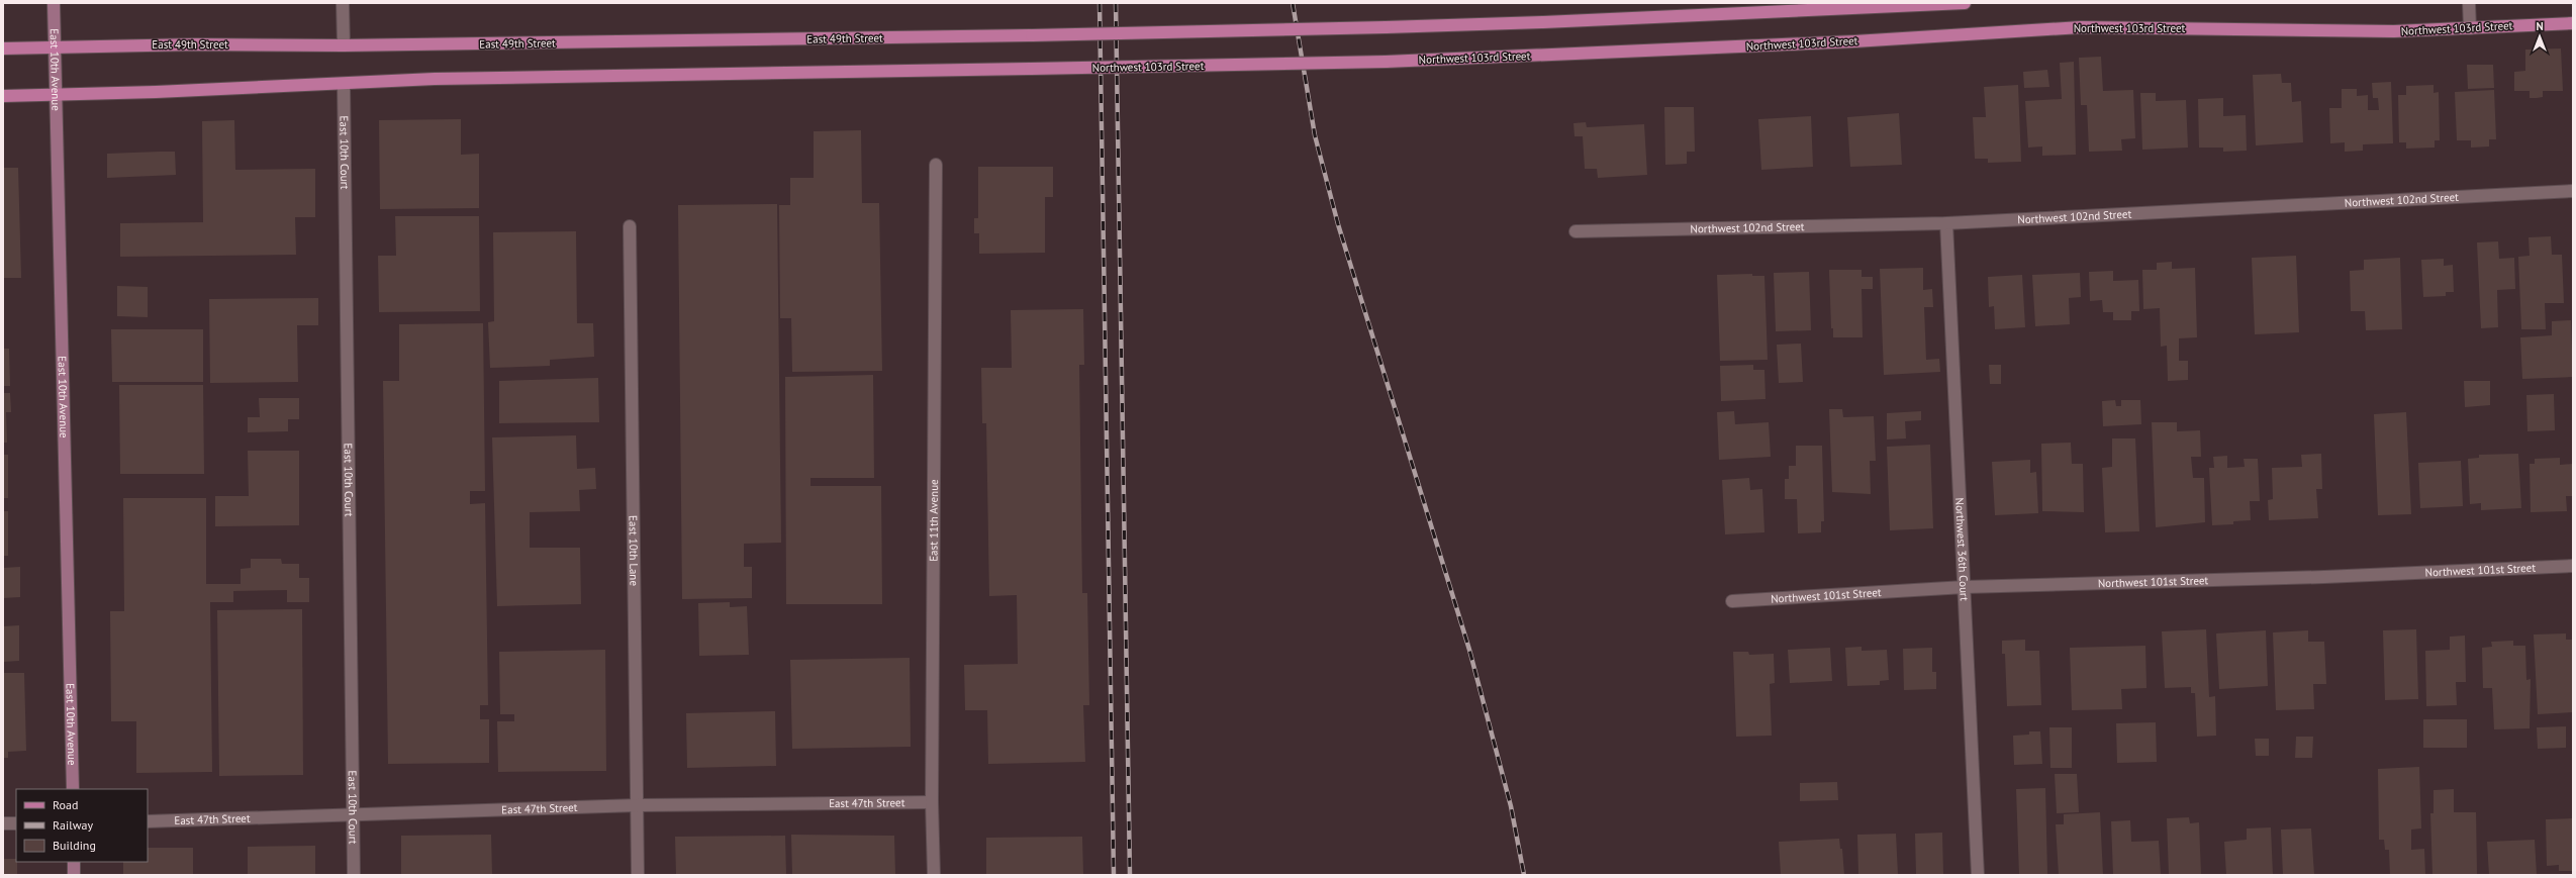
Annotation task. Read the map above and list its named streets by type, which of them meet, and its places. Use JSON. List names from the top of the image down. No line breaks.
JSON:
{"streets":{"main road":["Northwest 103rd Street","East 49th Street"],"street":["East 10th Avenue","East 10th Court","Northwest 102nd Street","East 11th Avenue","Northwest 36th Court","East 10th Lane","Northwest 101st Street","East 47th Street"]},"crossings":[["Northwest 103rd Street","East 10th Court"],["East 49th Street","East 10th Avenue"],["East 10th Court","East 47th Street"],["Northwest 102nd Street","Northwest 36th Court"],["East 11th Avenue","East 47th Street"],["Northwest 36th Court","Northwest 101st Street"],["East 10th Lane","East 47th Street"]],"legend":["Road","Railway","Building"],"north":"top"}
